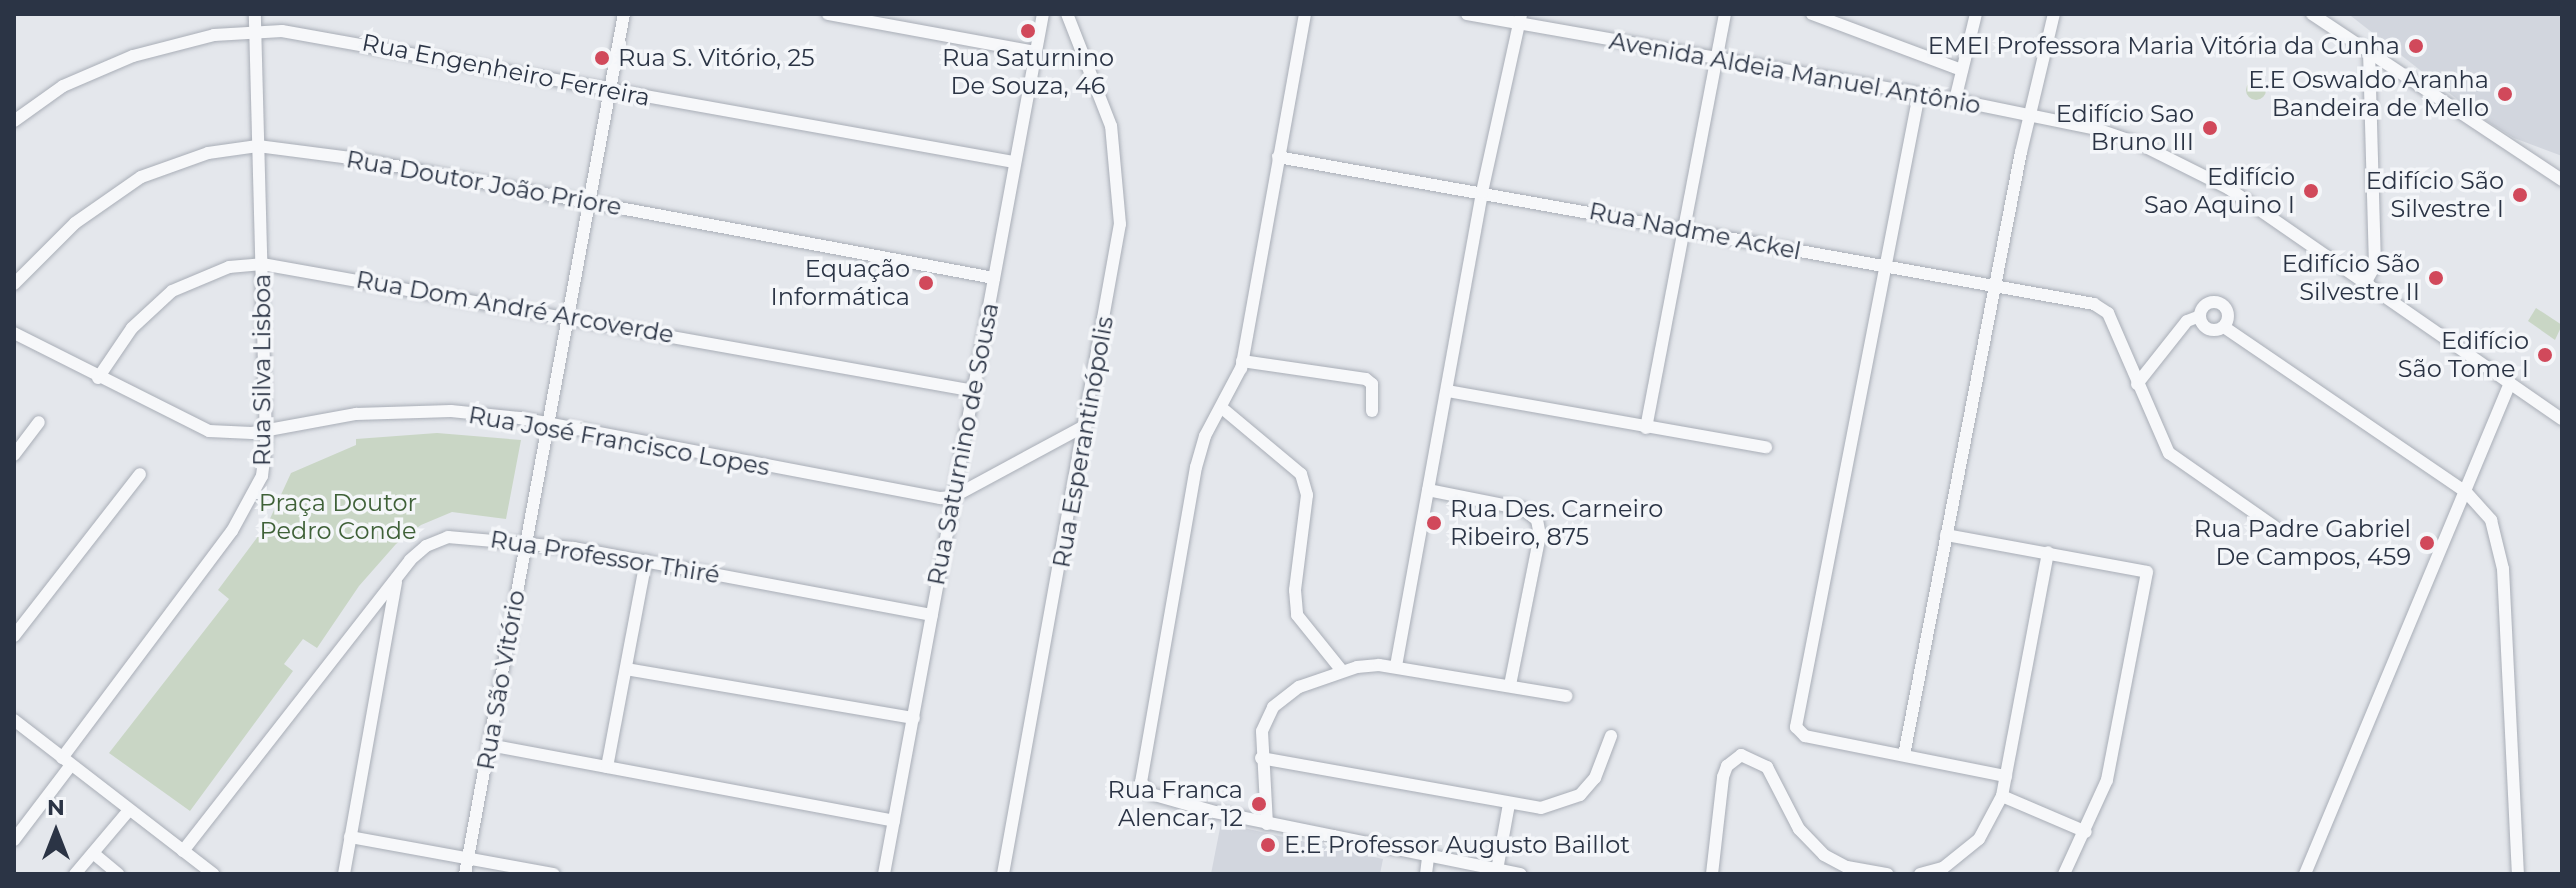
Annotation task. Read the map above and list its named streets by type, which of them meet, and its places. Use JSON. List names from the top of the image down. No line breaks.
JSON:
{"streets":{"street":["Rua Engenheiro Ferreira","Avenida Aldeia Manuel Antônio","Rua Doutor João Priore","Rua Nadme Ackel","Rua Dom André Arcoverde","Rua Silva Lisboa","Rua José Francisco Lopes","Rua Esperantinópolis","Rua Saturnino de Sousa","Rua Professor Thiré","Rua São Vitório"]},"crossings":[["Rua Engenheiro Ferreira","Rua Silva Lisboa"],["Rua Engenheiro Ferreira","Rua Saturnino de Sousa"],["Rua Engenheiro Ferreira","Rua São Vitório"],["Rua Doutor João Priore","Rua Silva Lisboa"],["Rua Doutor João Priore","Rua Saturnino de Sousa"],["Rua Doutor João Priore","Rua São Vitório"],["Rua Dom André Arcoverde","Rua Silva Lisboa"],["Rua Dom André Arcoverde","Rua José Francisco Lopes"],["Rua Dom André Arcoverde","Rua Saturnino de Sousa"],["Rua Dom André Arcoverde","Rua São Vitório"],["Rua Silva Lisboa","Rua José Francisco Lopes"],["Rua José Francisco Lopes","Rua Saturnino de Sousa"],["Rua José Francisco Lopes","Rua São Vitório"],["Rua Saturnino de Sousa","Rua Professor Thiré"],["Rua Professor Thiré","Rua São Vitório"]],"parks":["Praça Doutor Pedro Conde"],"places":["Rua Saturnino De Souza, 46","EMEI Professora Maria Vitória da Cunha","Rua S. Vitório, 25","E.E Oswaldo Aranha Bandeira de Mello","Edifício Sao Bruno III","Edifício Sao Aquino I","Edifício São Silvestre I","Edifício São Silvestre II","Equação Informática","Edifício São Tome I","Rua Des. Carneiro Ribeiro, 875","Rua Padre Gabriel De Campos, 459","Rua Franca Alencar, 12","E.E Professor Augusto Baillot"],"north":"top"}
